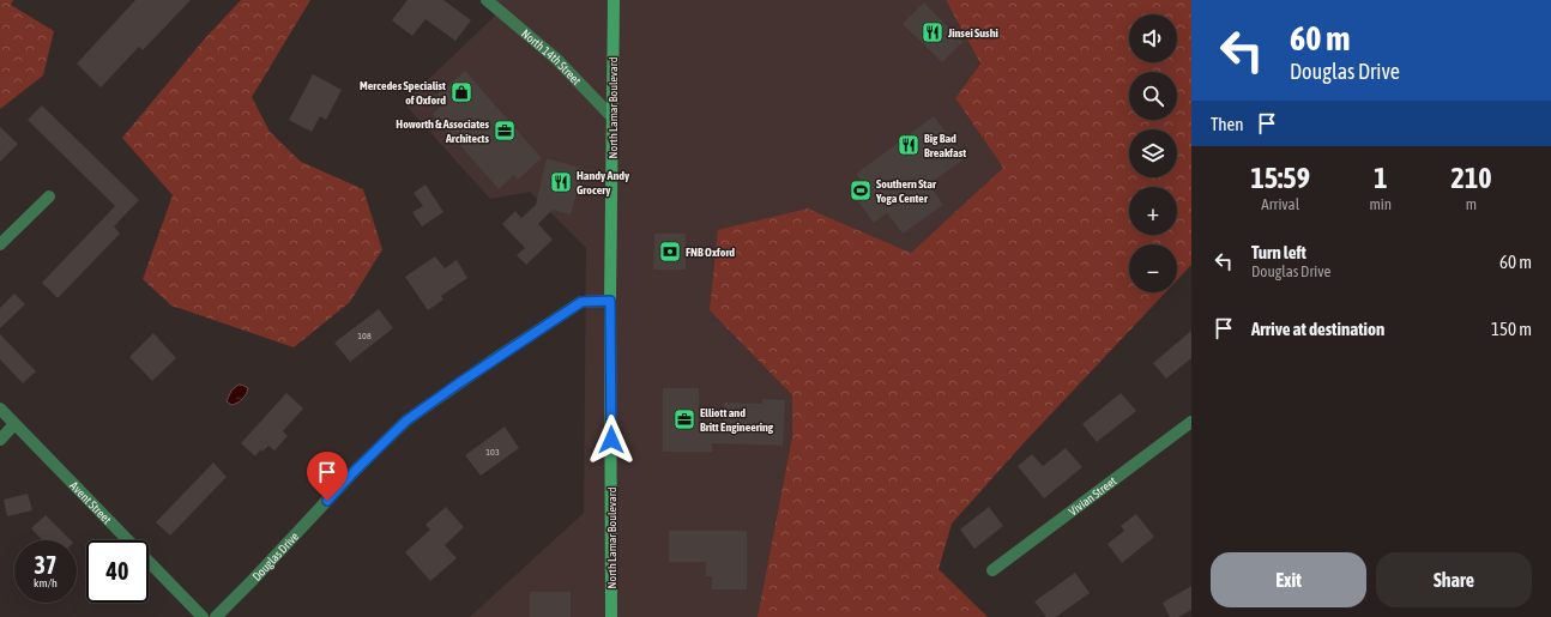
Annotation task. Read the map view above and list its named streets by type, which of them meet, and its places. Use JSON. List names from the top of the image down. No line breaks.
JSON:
{"streets":{"street":["North 14th Street","North Lamar Boulevard","Vivian Street","Avent Street","Douglas Drive"]},"crossings":[["North 14th Street","North Lamar Boulevard"],["North Lamar Boulevard","Douglas Drive"]],"places":{"restaurant":["Jinsei Sushi","Big Bad Breakfast","Handy Andy Grocery"],"shop":["Mercedes Specialist of Oxford"],"office":["Howorth & Associates Architects","Elliott and Britt Engineering"],"sports":["Southern Star Yoga Center"],"bank":["FNB Oxford"]},"house_numbers":["108","103"],"page":{"turn":["60 m","Douglas Drive"],"map_buttons":["+","−"],"then":"Then","eta":["15:59","Arrival","1","min","210","m"],"list":[{"name":"Turn left","note":"Douglas Drive","value":"60 m"},{"name":"Arrive at destination","value":"150 m"}],"speed":"37 km/h","limit":"40","buttons":["Exit","Share"]}}
